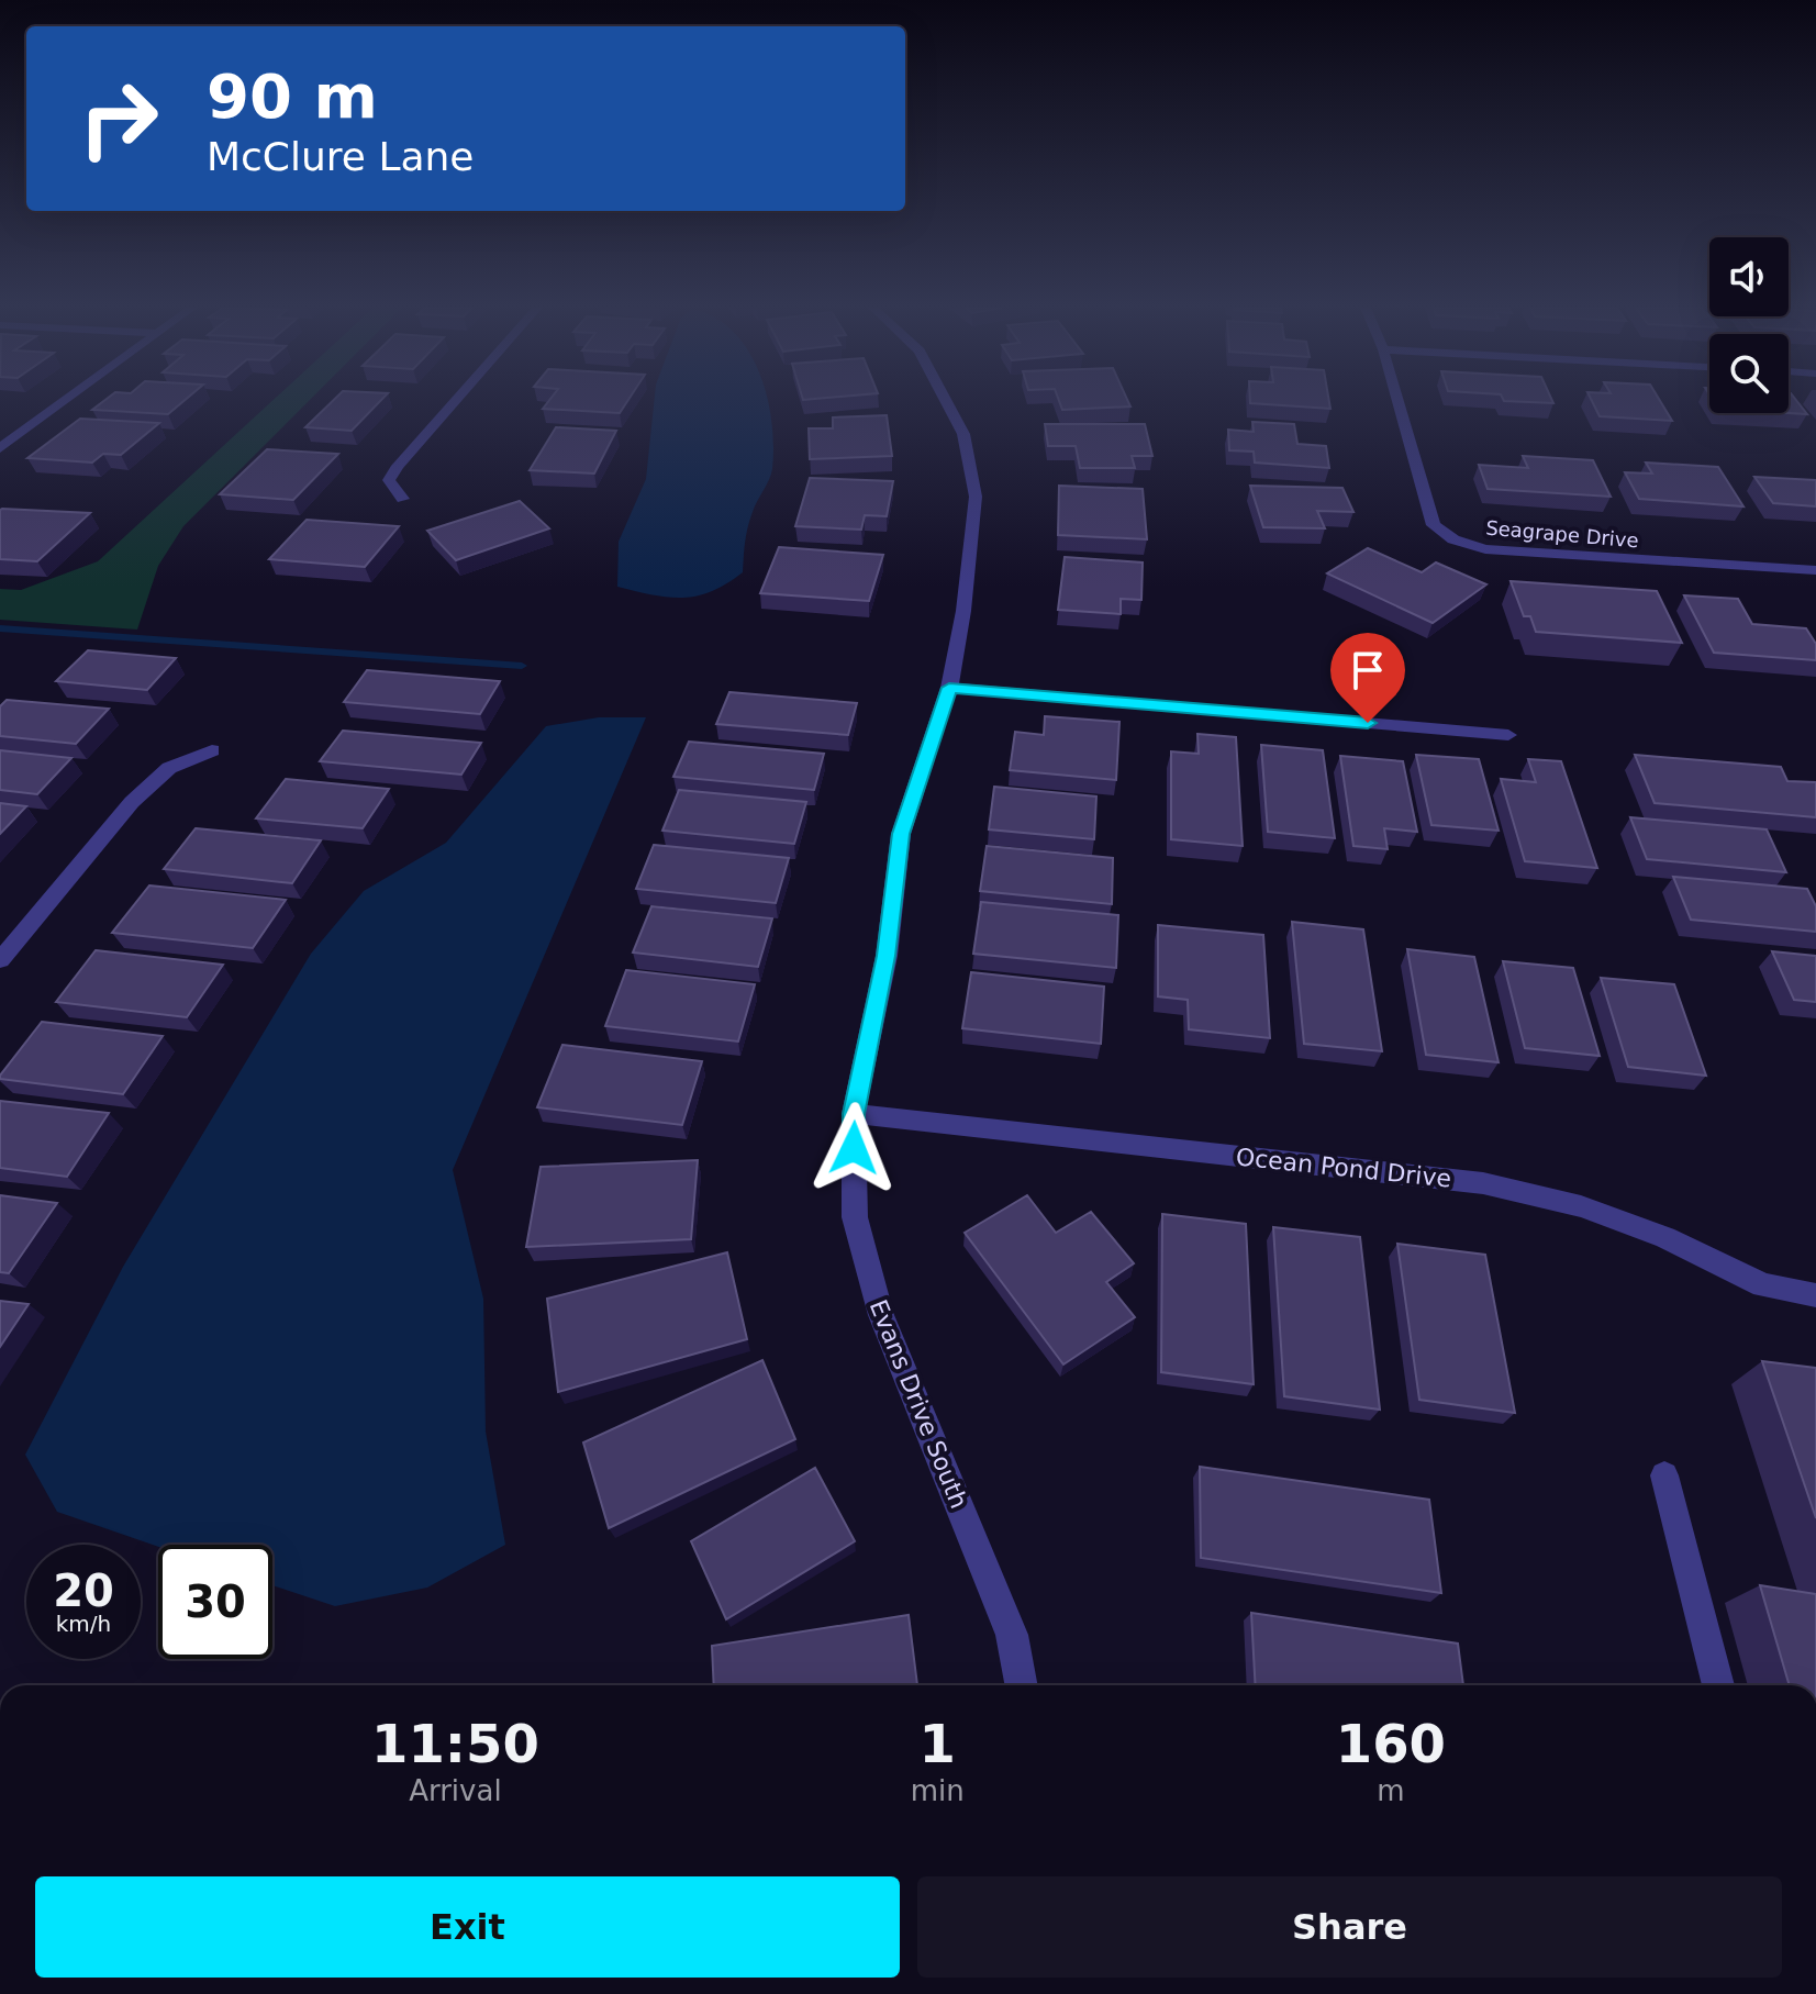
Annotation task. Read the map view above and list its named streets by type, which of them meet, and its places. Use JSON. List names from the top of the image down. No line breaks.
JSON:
{"streets":{"street":["Seagrape Drive","Ocean Pond Drive","Evans Drive South"]},"crossings":[["Ocean Pond Drive","Evans Drive South"]],"page":{"turn":["90 m","McClure Lane"],"speed":"20 km/h","limit":"30","eta":["11:50","Arrival","1","min","160","m"],"buttons":["Exit","Share"]}}
